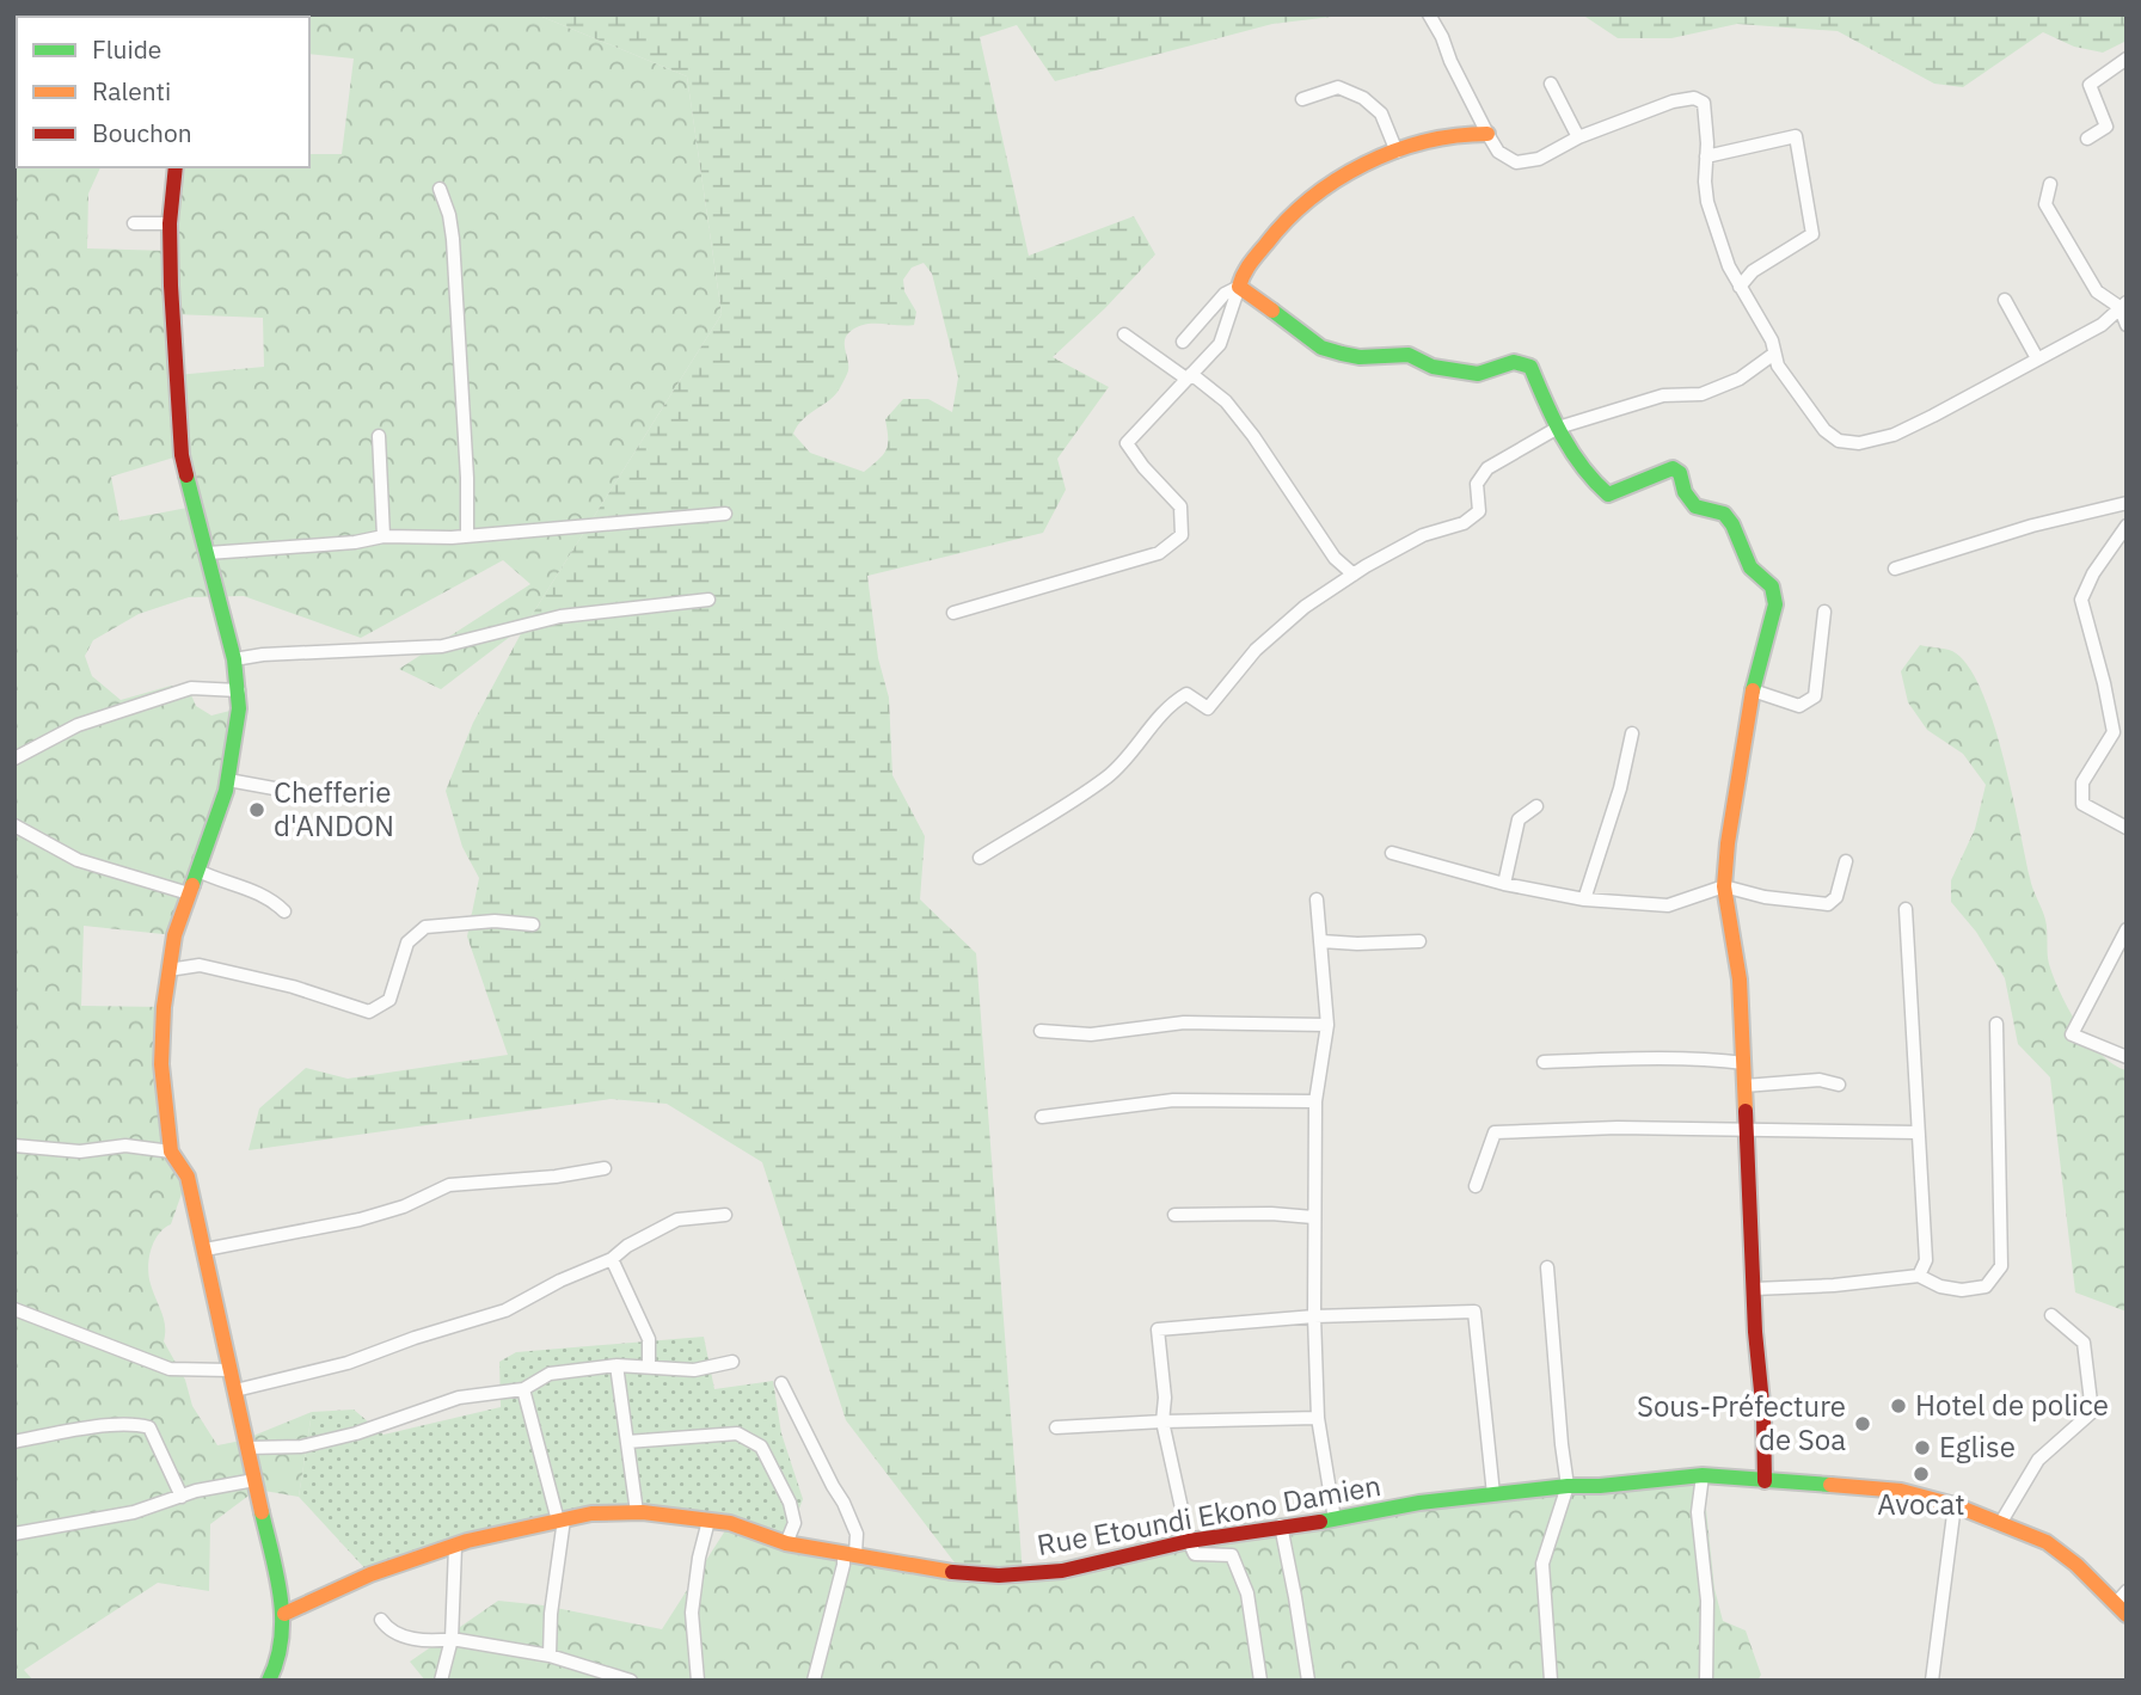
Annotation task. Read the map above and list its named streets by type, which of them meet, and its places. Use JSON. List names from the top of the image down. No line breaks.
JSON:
{"streets":{"street":["Rue Etoundi Ekono Damien"]},"places":["Chefferie d'ANDON","Hotel de police","Sous-Préfecture de Soa","Eglise","Avocat"],"legend":["Fluide","Ralenti","Bouchon"]}
